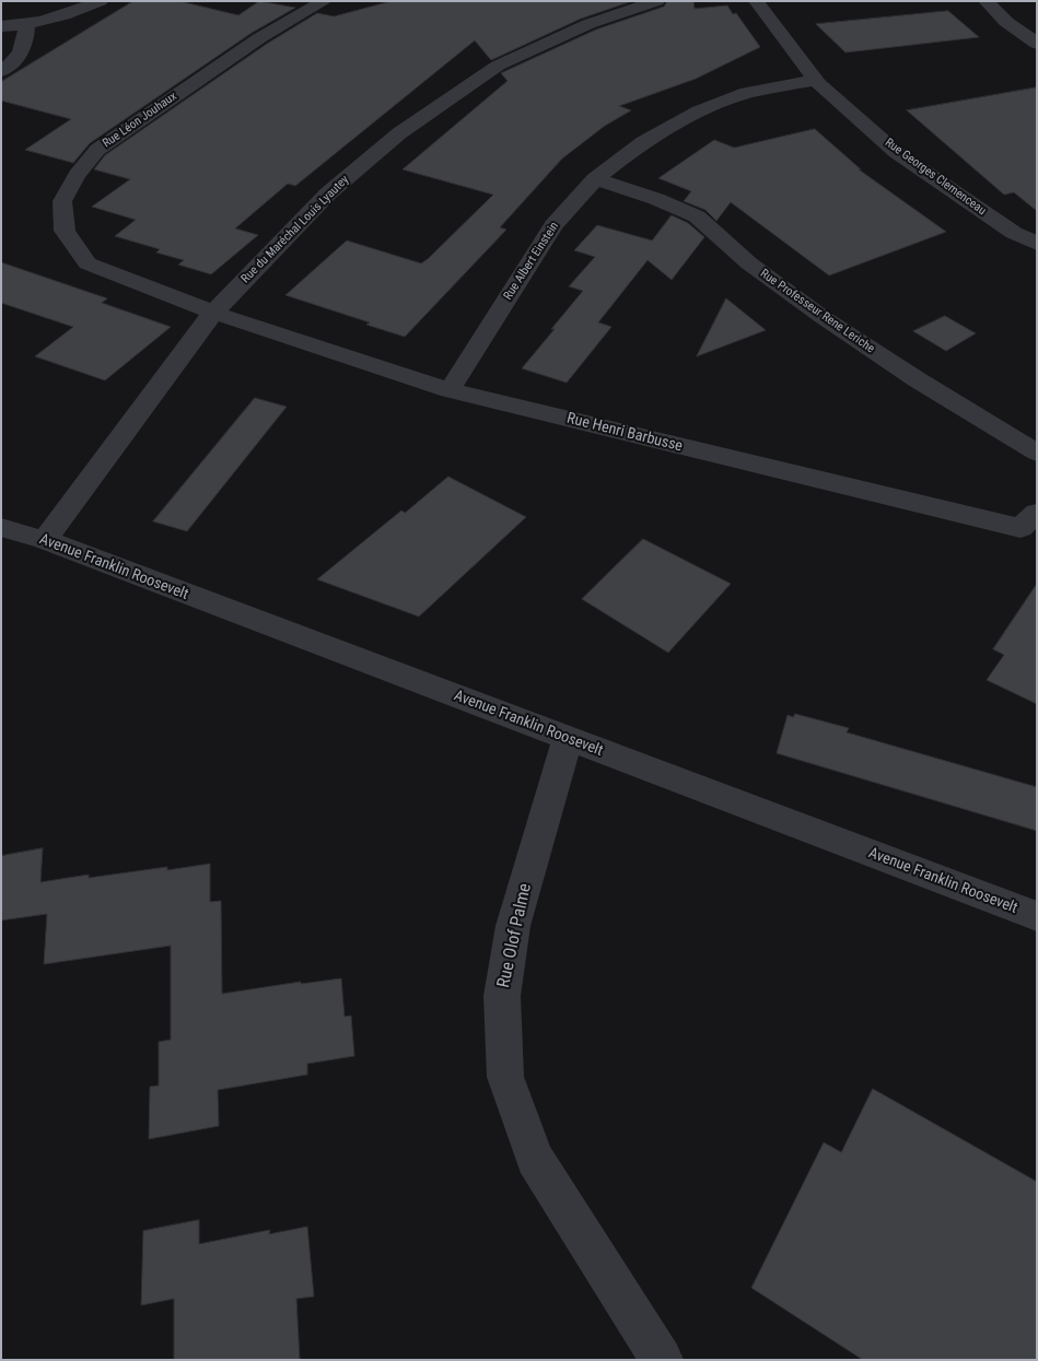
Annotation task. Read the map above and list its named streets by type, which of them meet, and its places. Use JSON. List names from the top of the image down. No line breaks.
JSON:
{"streets":{"street":["Rue Léon Jouhaux","Rue Georges Clemenceau","Rue du Maréchal Louis Lyautey","Rue Albert Einstein","Rue Professeur Rene Leriche","Rue Henri Barbusse","Avenue Franklin Roosevelt","Rue Olof Palme"]},"crossings":[["Rue Léon Jouhaux","Rue du Maréchal Louis Lyautey"],["Rue Léon Jouhaux","Rue Henri Barbusse"],["Rue Georges Clemenceau","Rue Albert Einstein"],["Rue du Maréchal Louis Lyautey","Rue Henri Barbusse"],["Rue du Maréchal Louis Lyautey","Avenue Franklin Roosevelt"],["Rue Albert Einstein","Rue Professeur Rene Leriche"],["Rue Albert Einstein","Rue Henri Barbusse"],["Avenue Franklin Roosevelt","Rue Olof Palme"]]}
